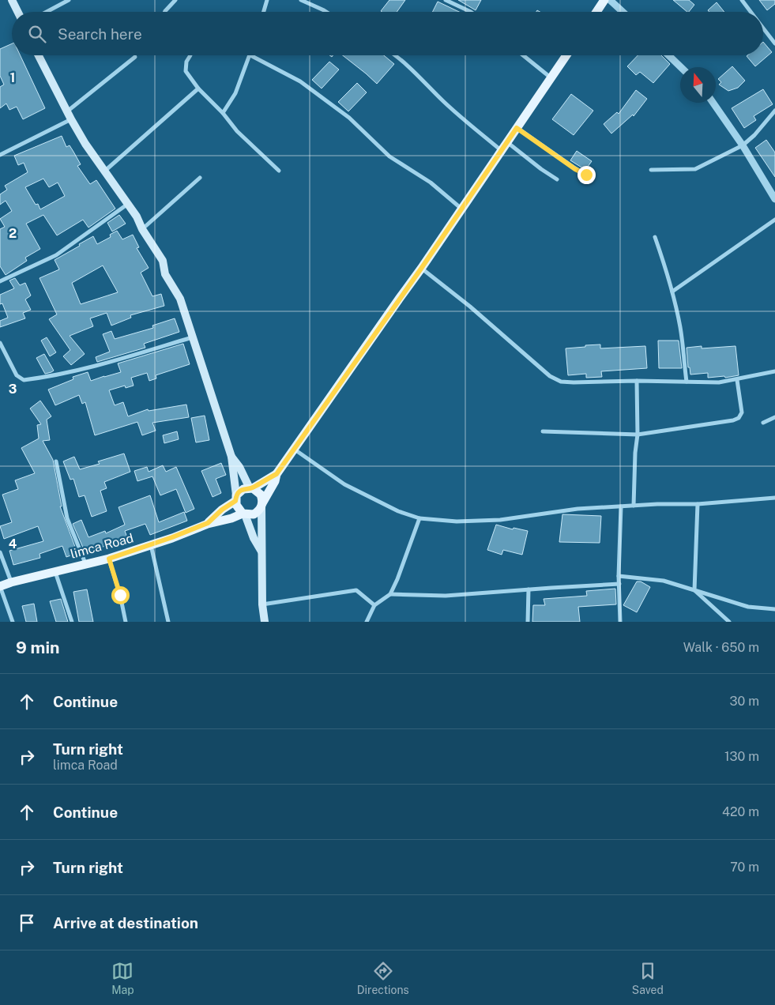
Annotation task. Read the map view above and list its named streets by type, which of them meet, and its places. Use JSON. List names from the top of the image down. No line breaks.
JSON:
{"streets":{"main road":["limca Road"]},"north":"top","page":{"search":"Search here","heading":["9 min","Walk · 650 m"],"list":[["Continue","30 m"],["Turn right","limca Road","130 m"],["Continue","420 m"],["Turn right","70 m"],"Arrive at destination"],"nav":["Map","Directions","Saved"]},"grid":{"rows":["1","2","3","4"]}}
